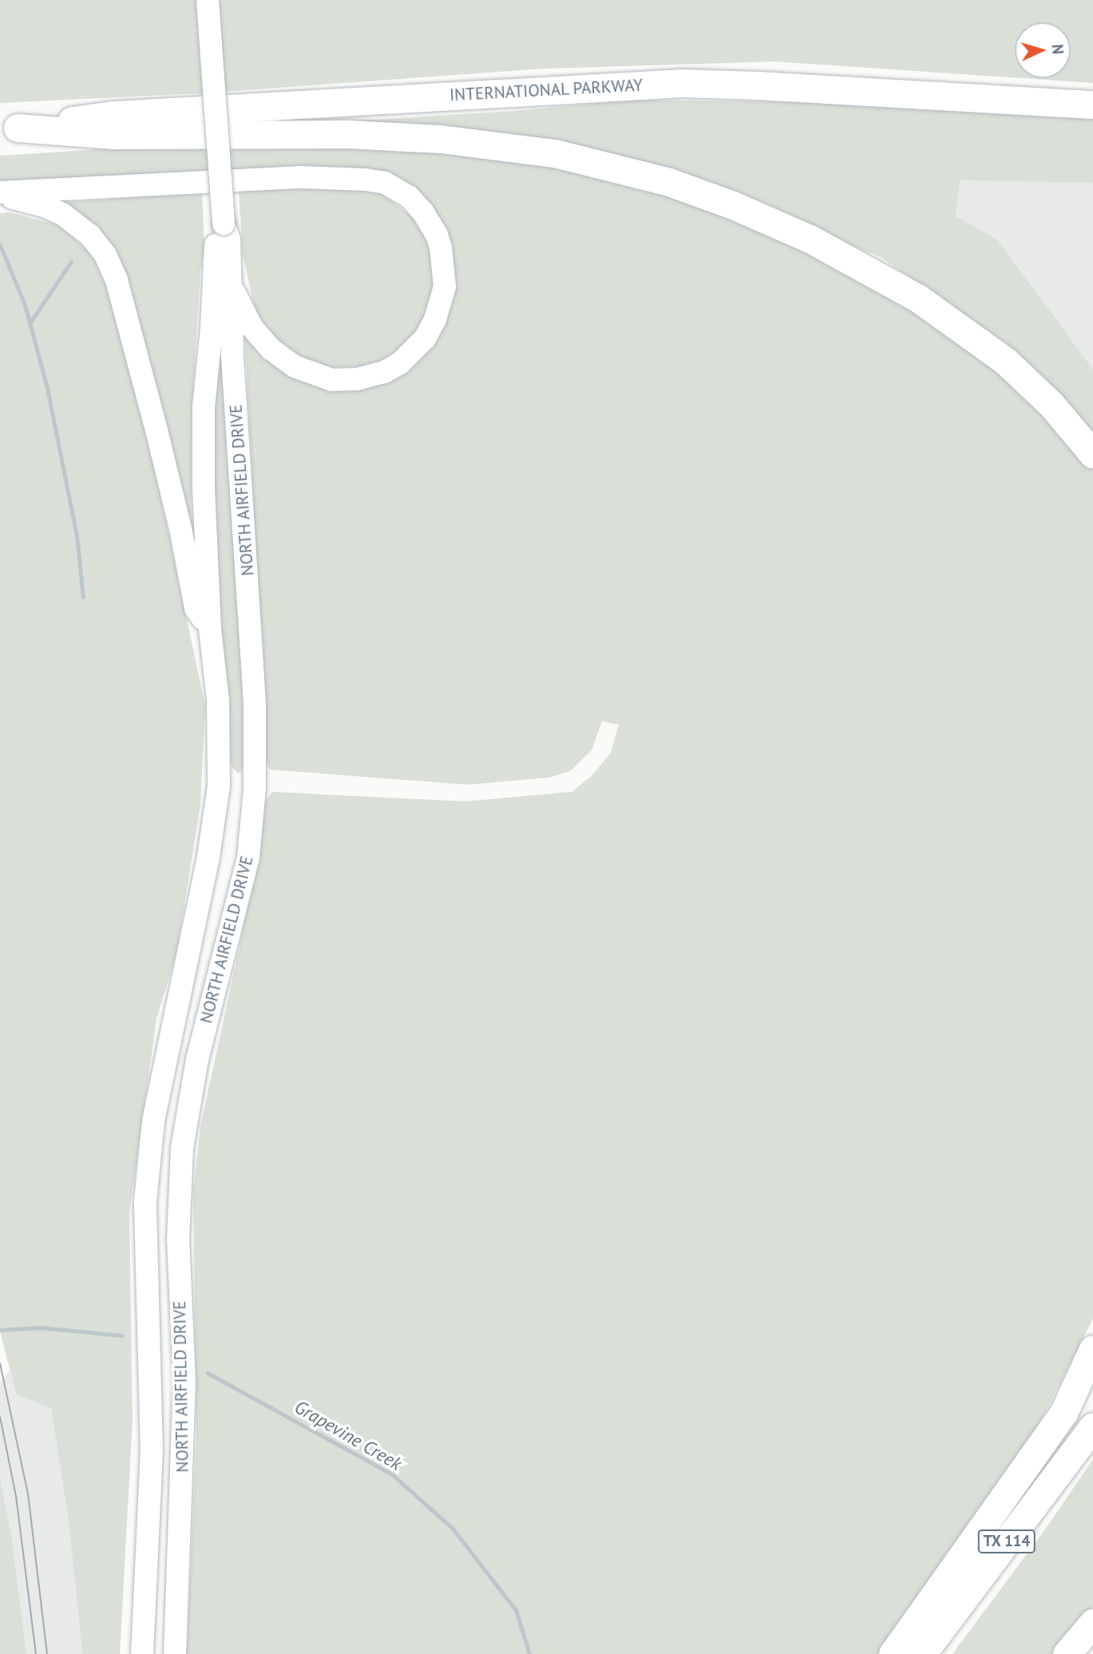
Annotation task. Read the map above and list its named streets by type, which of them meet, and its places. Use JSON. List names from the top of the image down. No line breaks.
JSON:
{"streets":{"highway":["INTERNATIONAL PARKWAY","TX 114"],"main road":["NORTH AIRFIELD DRIVE"]},"water":["Grapevine Creek"],"north":"right"}
